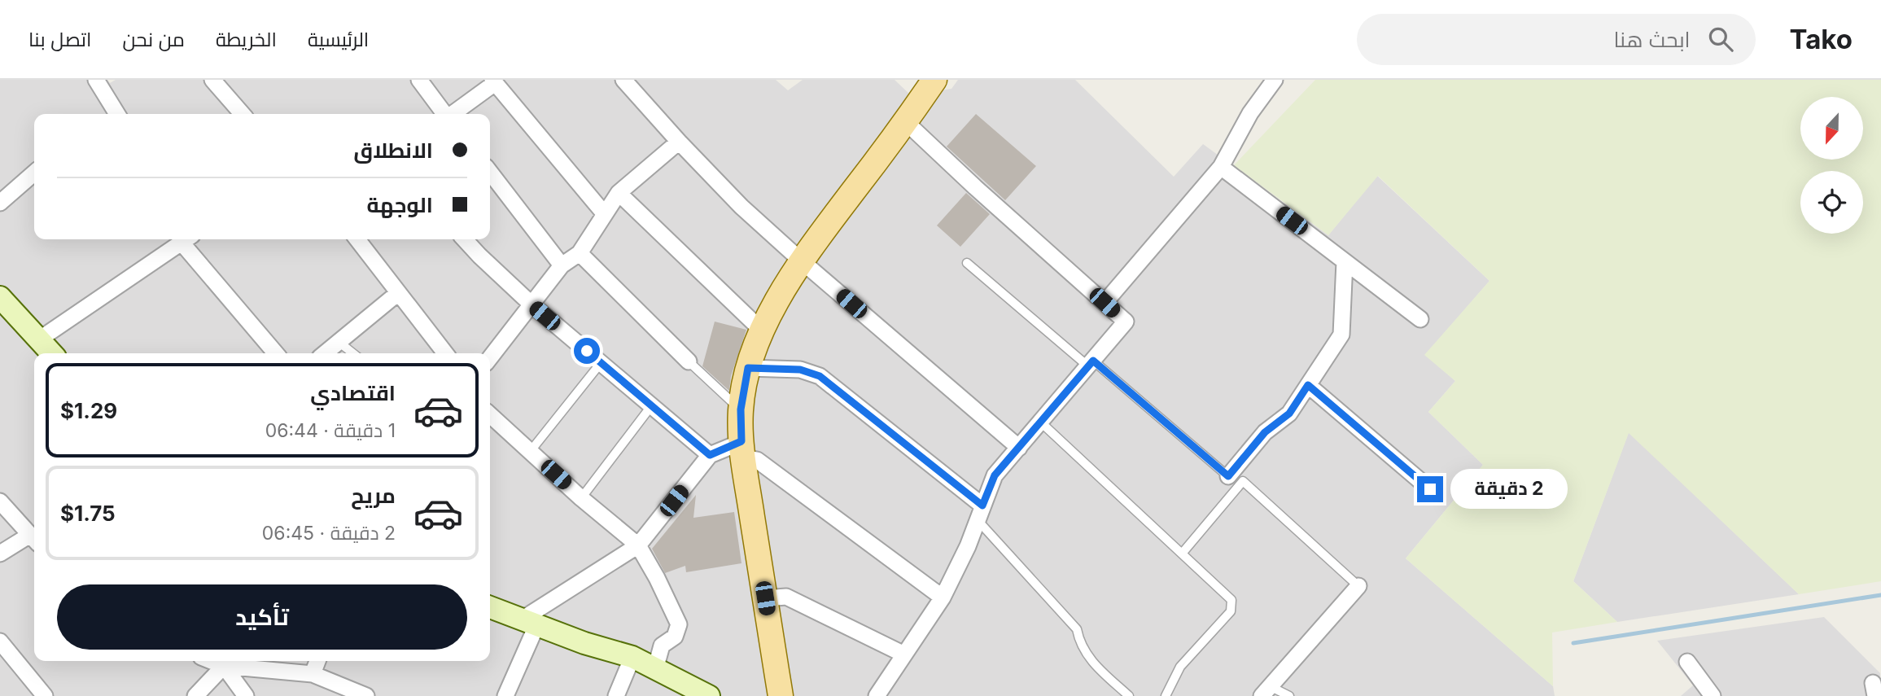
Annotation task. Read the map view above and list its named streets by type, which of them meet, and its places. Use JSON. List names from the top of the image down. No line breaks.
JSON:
{"north":"bottom","page":{"header":"Tako","search":"ابحث هنا","nav":["الرئيسية","الخريطة","من نحن","اتصل بنا"],"banner":["الانطلاق","الوجهة"],"list":[{"name":"اقتصادي","note":"1 دقيقة · 06:44","value":"$1.29"},{"name":"مريح","note":"2 دقيقة · 06:45","value":"$1.75"}],"bubble":"2 دقيقة","buttons":"تأكيد"}}
